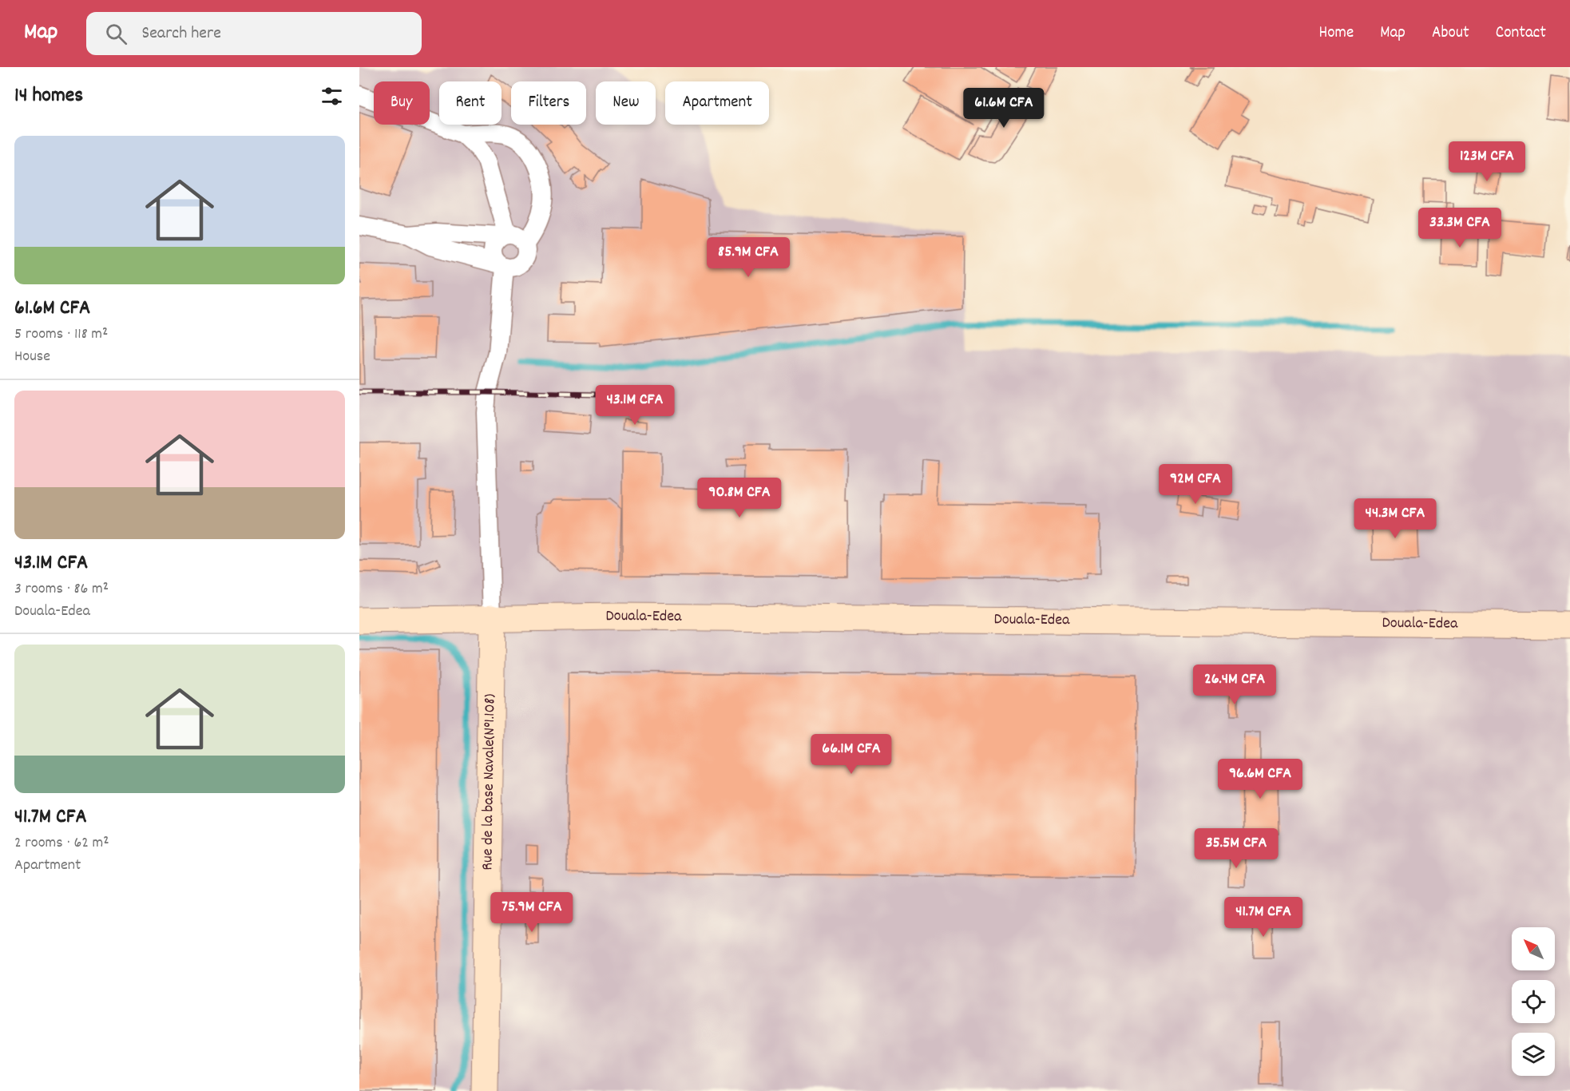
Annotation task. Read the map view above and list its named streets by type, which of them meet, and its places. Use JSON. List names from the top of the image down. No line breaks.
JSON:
{"streets":{"main road":["Douala-Edea","Rue de la base Navale(N°1.108)"]},"crossings":[["Douala-Edea","Rue de la base Navale(N°1.108)"]],"north":"top left","page":{"header":"Map","search":"Search here","nav":["Home","Map","About","Contact"],"heading":"14 homes","chip":["Buy","Rent","Filters","New","Apartment"],"price":["61.6M CFA","123M CFA","33.3M CFA","85.9M CFA","43.1M CFA","92M CFA","90.8M CFA","44.3M CFA","26.4M CFA","66.1M CFA","96.6M CFA","35.5M CFA","75.9M CFA","41.7M CFA"],"list":[{"name":"61.6M CFA","note":"5 rooms · 118 m² · House"},{"name":"43.1M CFA","note":"3 rooms · 86 m² · Douala-Edea"},{"name":"41.7M CFA","note":"2 rooms · 62 m² · Apartment"}]}}
